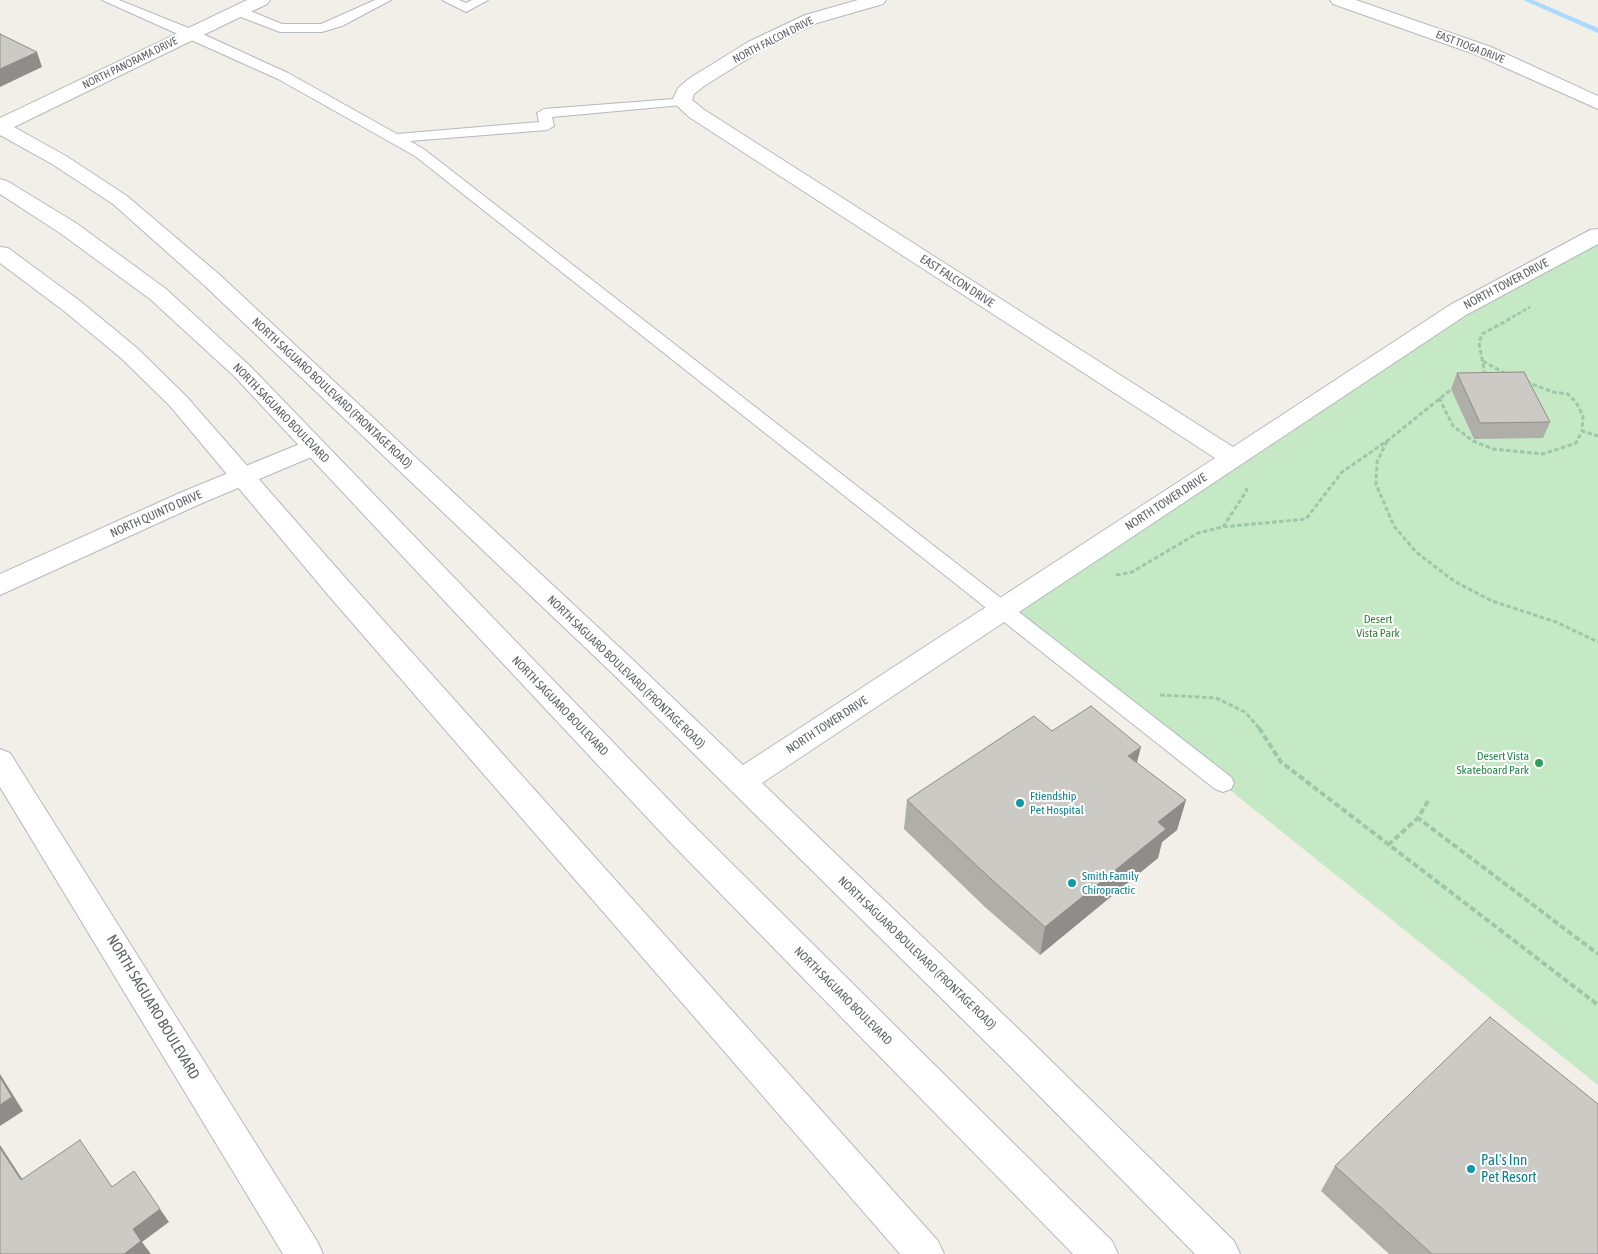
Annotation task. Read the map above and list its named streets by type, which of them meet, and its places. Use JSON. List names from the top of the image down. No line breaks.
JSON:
{"streets":{"street":["NORTH FALCON DRIVE","EAST TIOGA DRIVE","NORTH PANORAMA DRIVE","EAST FALCON DRIVE","NORTH TOWER DRIVE","NORTH SAGUARO BOULEVARD (FRONTAGE ROAD)","NORTH SAGUARO BOULEVARD","NORTH QUINTO DRIVE"]},"crossings":[["NORTH FALCON DRIVE","EAST FALCON DRIVE"],["NORTH PANORAMA DRIVE","NORTH SAGUARO BOULEVARD (FRONTAGE ROAD)"],["EAST FALCON DRIVE","NORTH TOWER DRIVE"],["NORTH TOWER DRIVE","NORTH SAGUARO BOULEVARD (FRONTAGE ROAD)"],["NORTH SAGUARO BOULEVARD","NORTH QUINTO DRIVE"]],"parks":["Desert Vista Park"],"places":["Desert Vista Skateboard Park","Ftiendship Pet Hospital","Smith Family Chiropractic","Pal's Inn Pet Resort"]}
